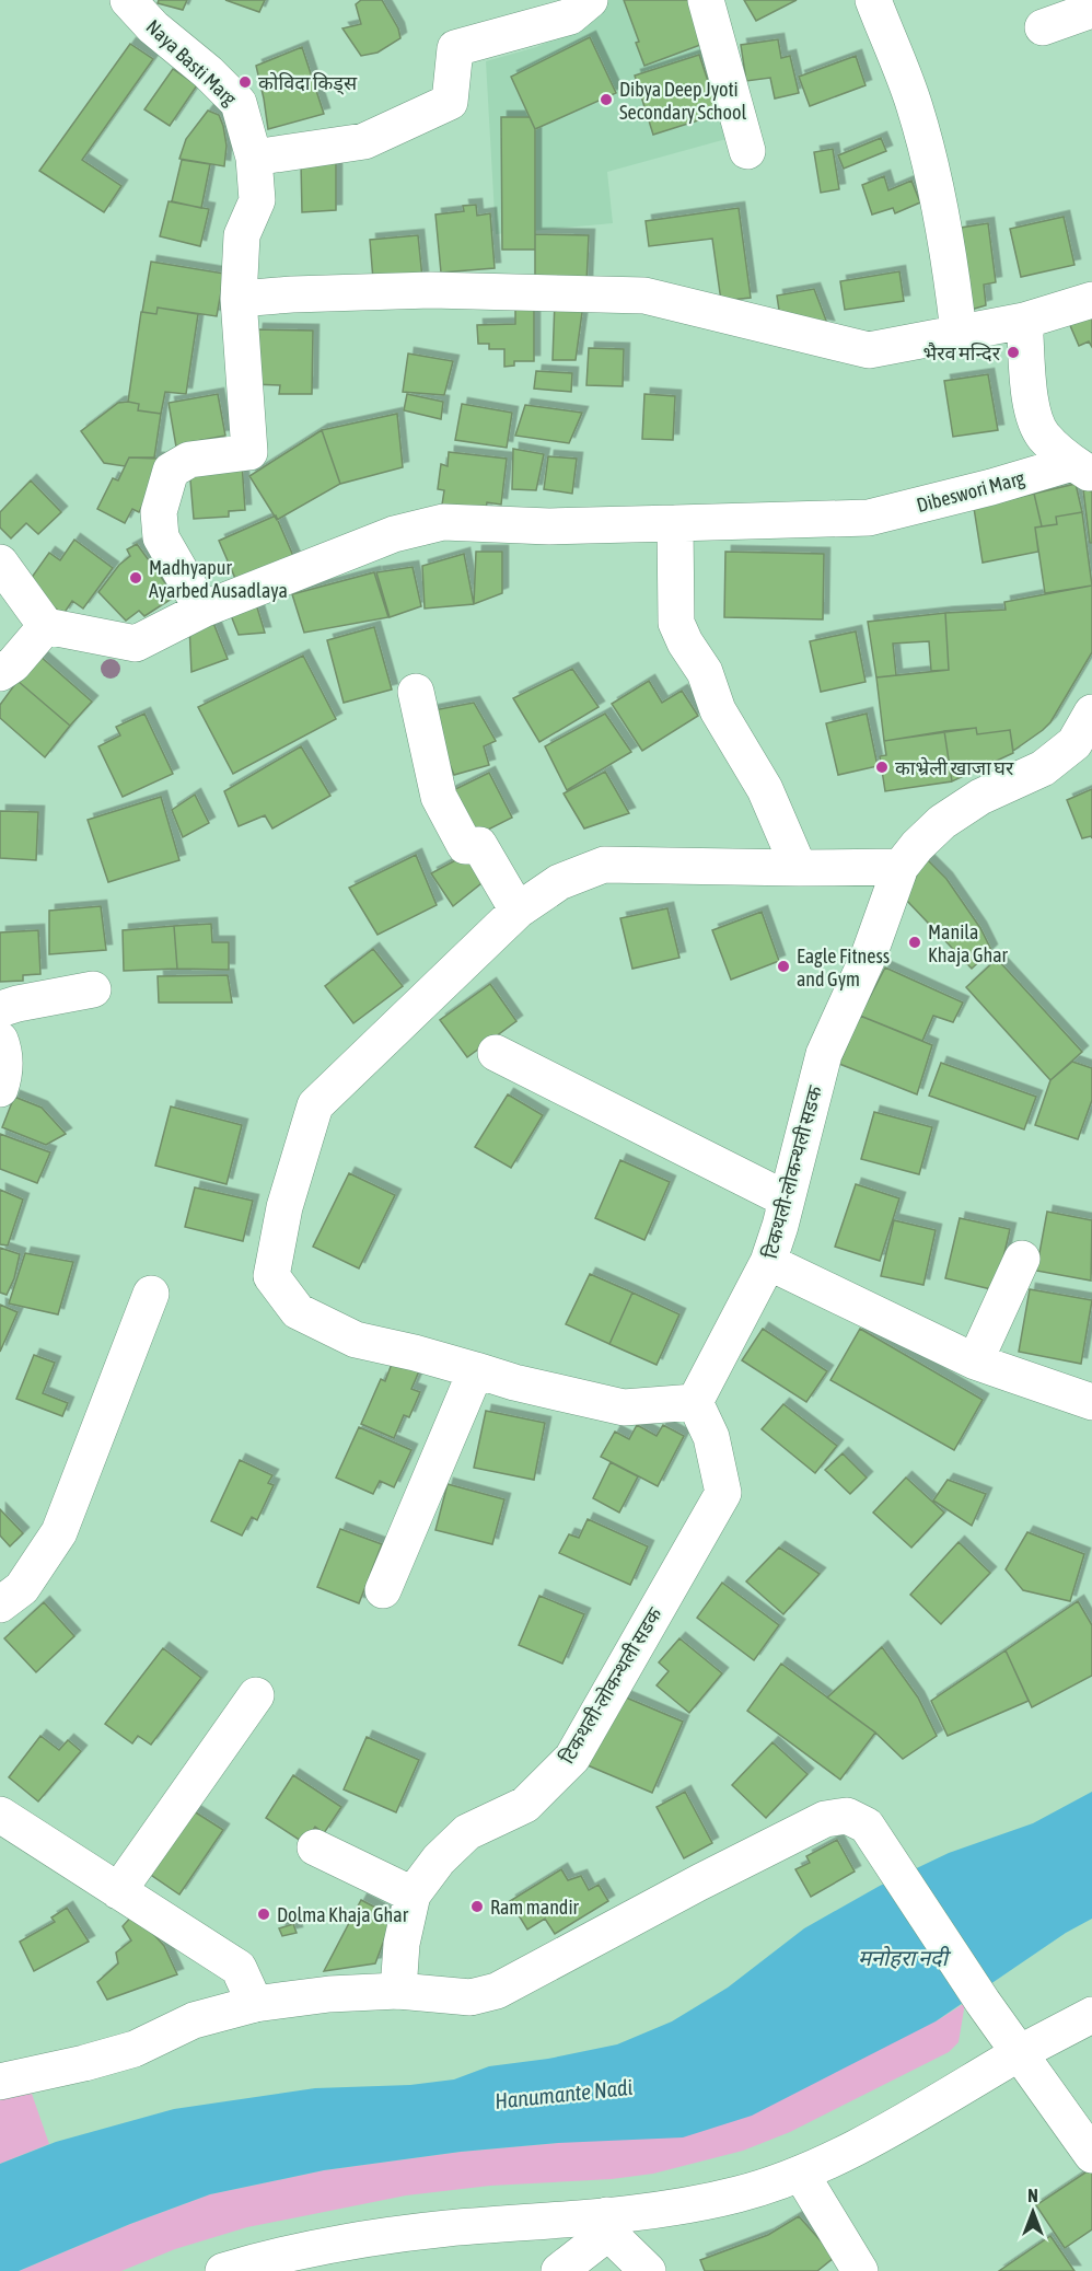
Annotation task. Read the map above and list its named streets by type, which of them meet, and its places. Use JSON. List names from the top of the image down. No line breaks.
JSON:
{"streets":{"street":["Naya Basti Marg","Dibeswori Marg","टिकथली-लोकन्थली सडक"]},"crossings":[["Naya Basti Marg","Dibeswori Marg"]],"water":["मनोहरा नदी","Hanumante Nadi"],"places":["कोविदा किड्स","Dibya Deep Jyoti Secondary School","भैरव मन्दिर","Madhyapur Ayarbed Ausadlaya","काभ्रेली खाजा घर","Manila Khaja Ghar","Eagle Fitness and Gym","Ram mandir","Dolma Khaja Ghar"],"north":"top"}
